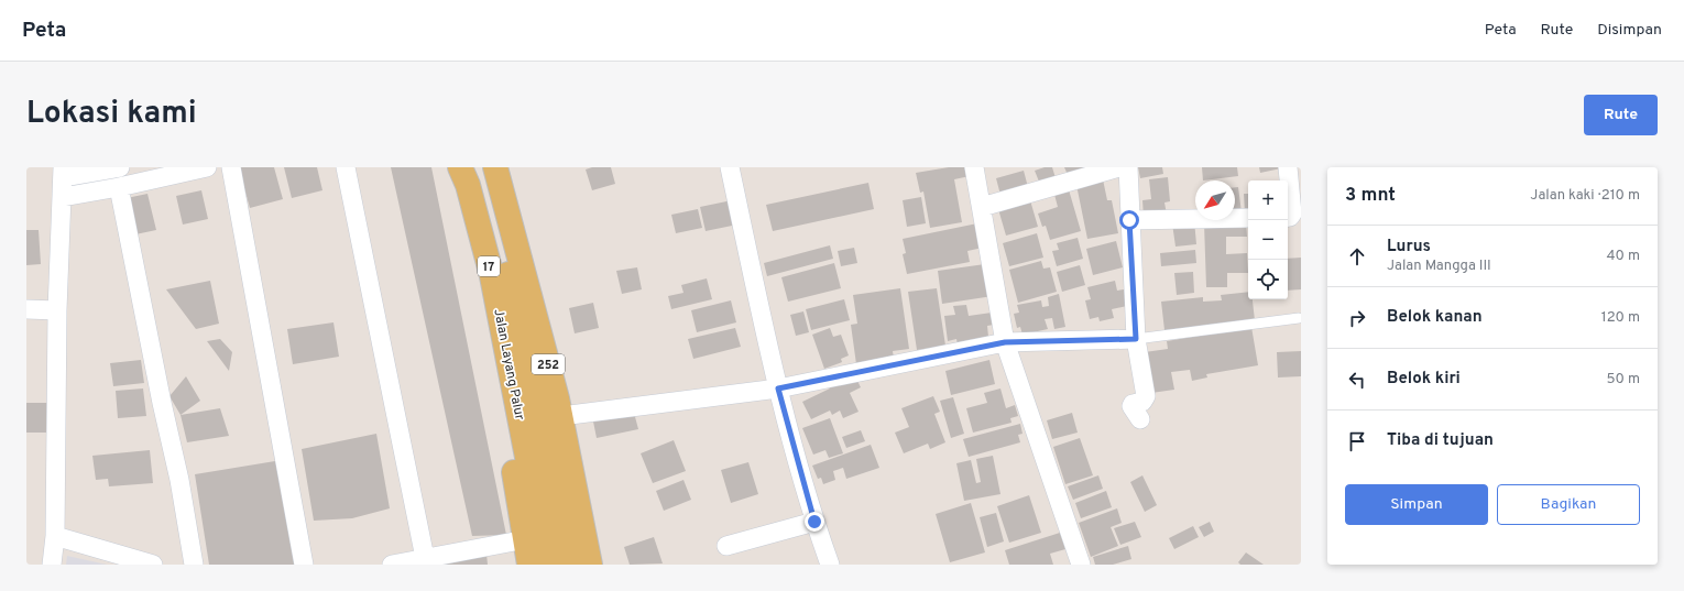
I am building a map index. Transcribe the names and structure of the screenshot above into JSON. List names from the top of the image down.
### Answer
{
  "streets": {
    "main road": ["17", "Jalan Layang Palur", "252"]
  },
  "north": "bottom left",
  "page": {
    "header": "Peta",
    "nav": ["Peta", "Rute", "Disimpan"],
    "title": "Lokasi kami",
    "buttons": [
      "Rute",
      ["Simpan", "Bagikan"]
    ],
    "heading": ["3 mnt", "Jalan kaki · 210 m"],
    "map_buttons": ["+", "−"],
    "list": [
      ["Lurus", "Jalan Mangga III", "40 m"],
      ["Belok kanan", "120 m"],
      ["Belok kiri", "50 m"],
      "Tiba di tujuan"
    ]
  }
}
